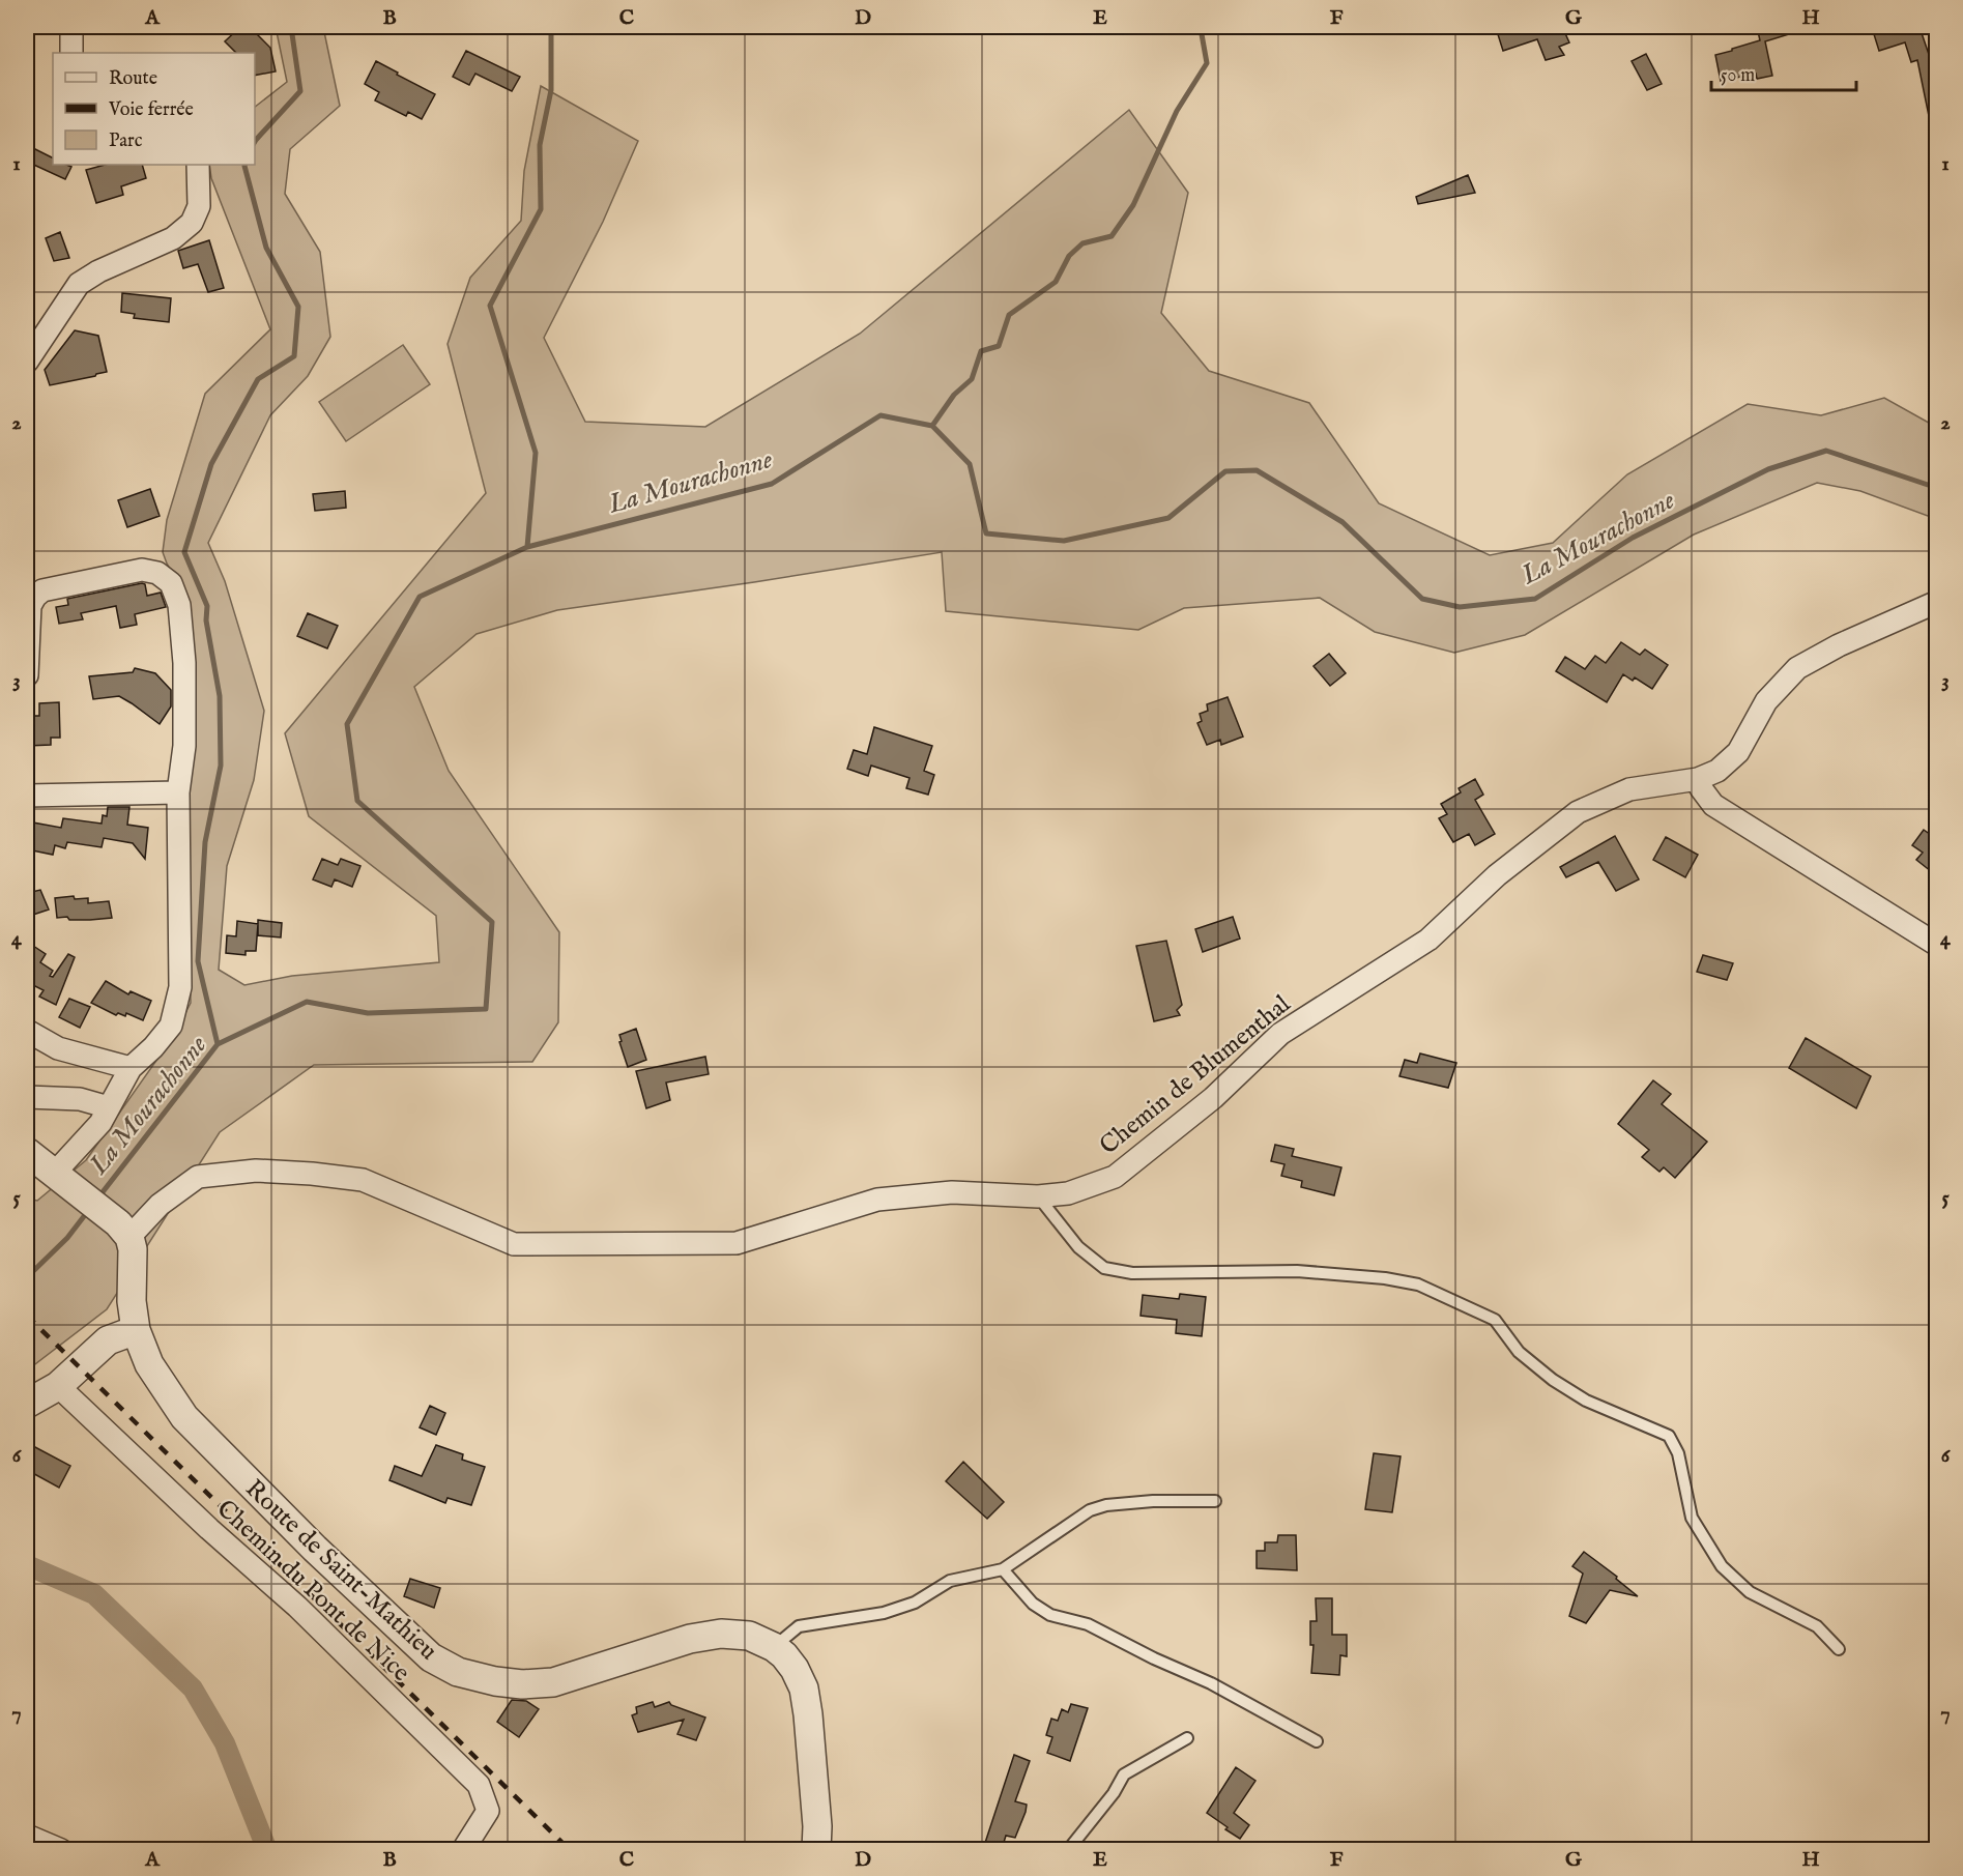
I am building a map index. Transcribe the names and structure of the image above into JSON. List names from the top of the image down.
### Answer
{
  "streets": {
    "street": ["Chemin de Blumenthal", "Route de Saint-Mathieu", "Chemin du Pont de Nice"]
  },
  "crossings": [
    ["Chemin de Blumenthal", "Route de Saint-Mathieu"]
  ],
  "water": ["La Mourachonne"],
  "legend": ["Route", "Voie ferrée", "Parc"],
  "scale_bar": "50 m",
  "grid": {
    "columns": [
      "A",
      "B",
      "C",
      "D",
      "E",
      "F",
      "G",
      "H"
    ],
    "rows": [
      "1",
      "2",
      "3",
      "4",
      "5",
      "6",
      "7"
    ]
  }
}
